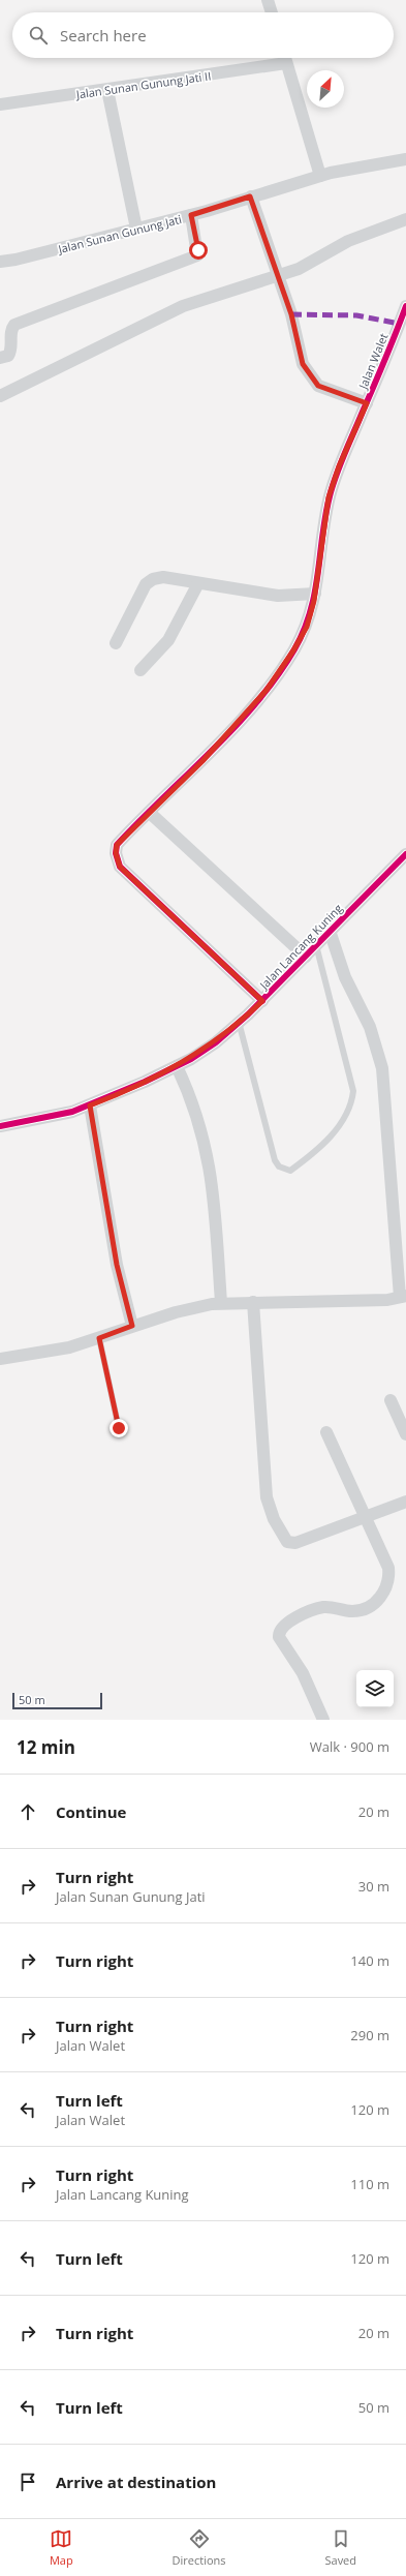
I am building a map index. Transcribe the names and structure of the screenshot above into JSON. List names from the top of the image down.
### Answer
{
  "streets": {
    "street": [
      "Jalan Sunan Gunung Jati II",
      "Jalan Sunan Gunung Jati",
      "Jalan Walet",
      "Jalan Lancang Kuning"
    ]
  },
  "crossings": [
    ["Jalan Walet", "Jalan Lancang Kuning"]
  ],
  "scale_bar": "50 m",
  "north": "top right",
  "page": {
    "search": "Search here",
    "scale": "50 m",
    "heading": ["12 min", "Walk · 900 m"],
    "list": [
      ["Continue", "20 m"],
      ["Turn right", "Jalan Sunan Gunung Jati", "30 m"],
      ["Turn right", "140 m"],
      ["Turn right", "Jalan Walet", "290 m"],
      ["Turn left", "Jalan Walet", "120 m"],
      ["Turn right", "Jalan Lancang Kuning", "110 m"],
      ["Turn left", "120 m"],
      ["Turn right", "20 m"],
      ["Turn left", "50 m"],
      "Arrive at destination"
    ],
    "nav": ["Map", "Directions", "Saved"]
  }
}
